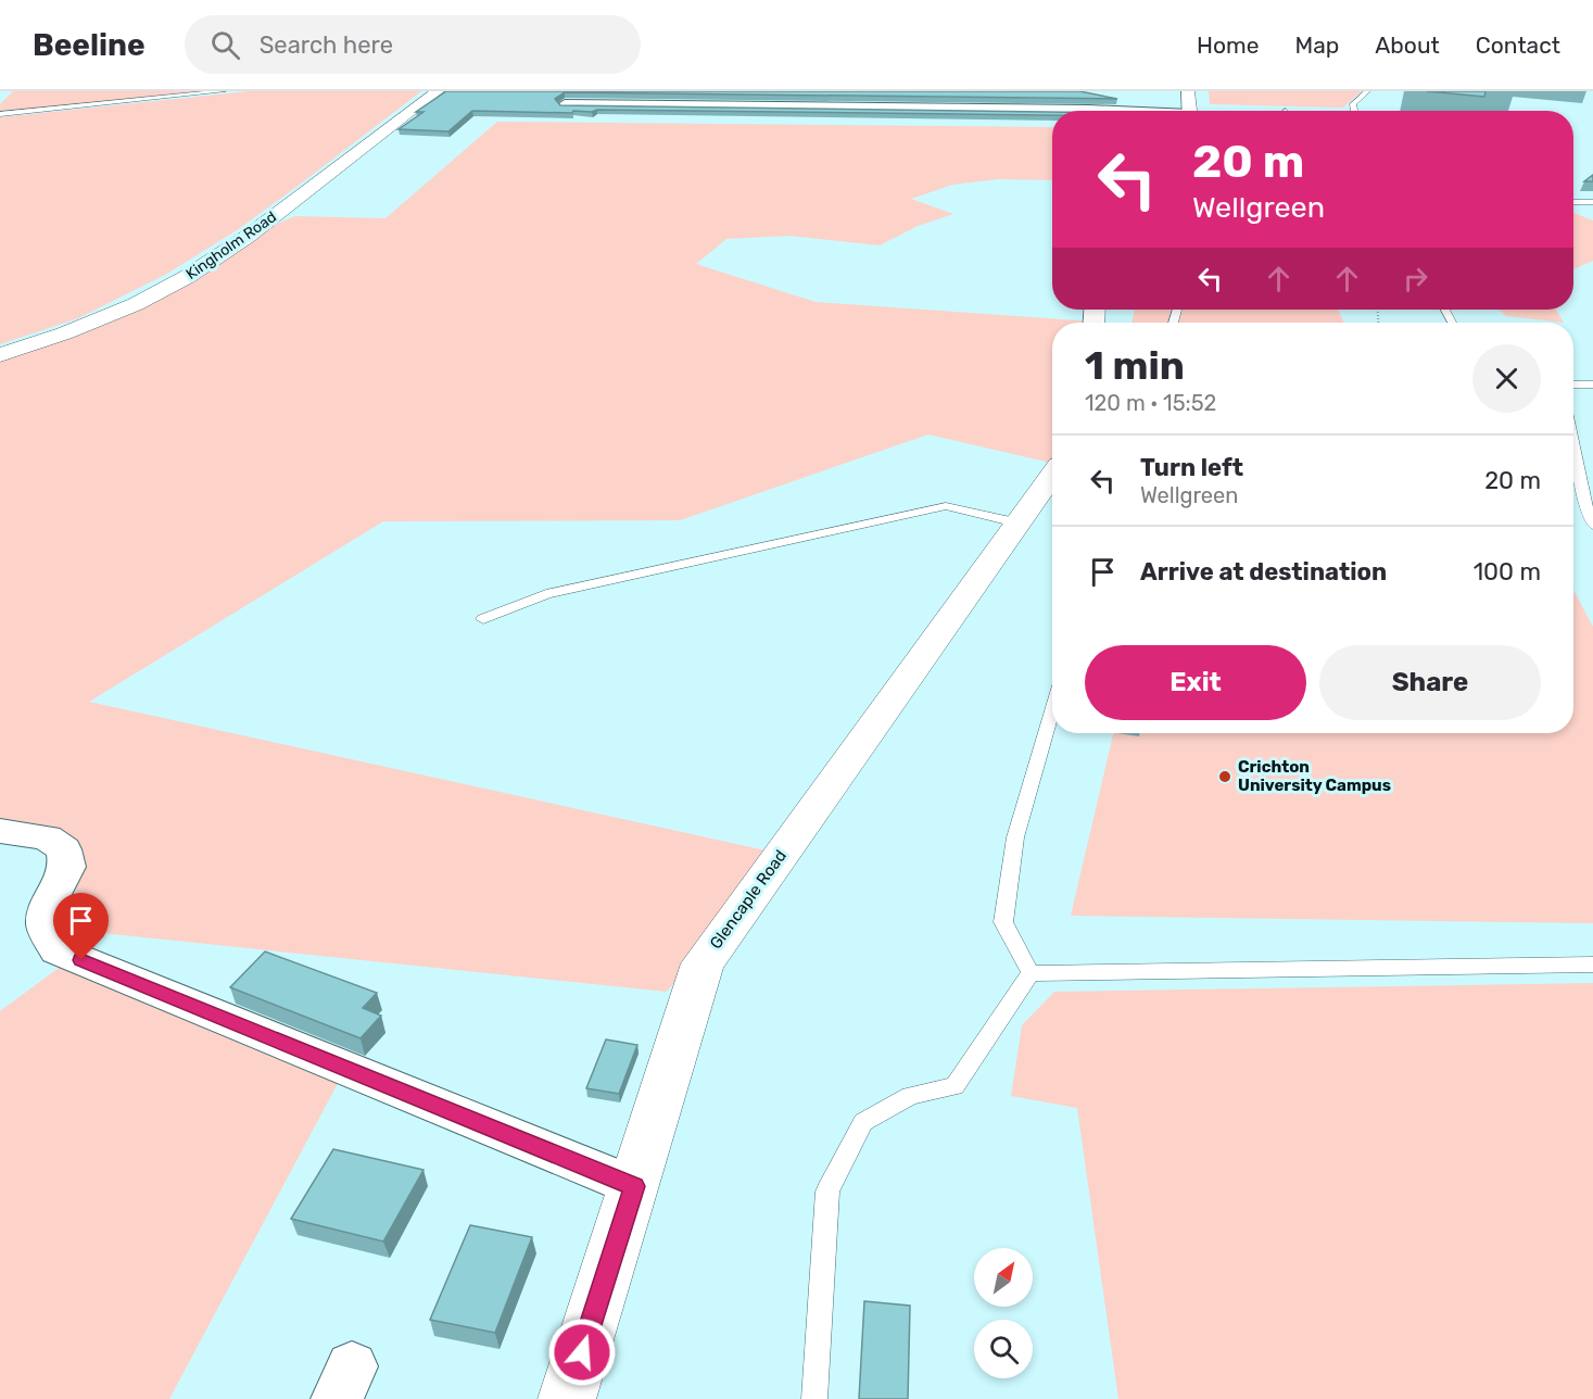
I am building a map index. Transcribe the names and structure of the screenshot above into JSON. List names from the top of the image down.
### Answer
{
  "streets": {
    "main road": ["Kingholm Road", "Glencaple Road"]
  },
  "places": ["Crichton University Campus"],
  "north": "top right",
  "page": {
    "header": "Beeline",
    "search": "Search here",
    "nav": [
      "Home",
      "Map",
      "About",
      "Contact"
    ],
    "turn": ["20 m", "Wellgreen"],
    "heading": ["1 min", "120 m · 15:52"],
    "list": [
      {
        "name": "Turn left",
        "note": "Wellgreen",
        "value": "20 m"
      },
      {
        "name": "Arrive at destination",
        "value": "100 m"
      }
    ],
    "buttons": ["Exit", "Share"]
  }
}
